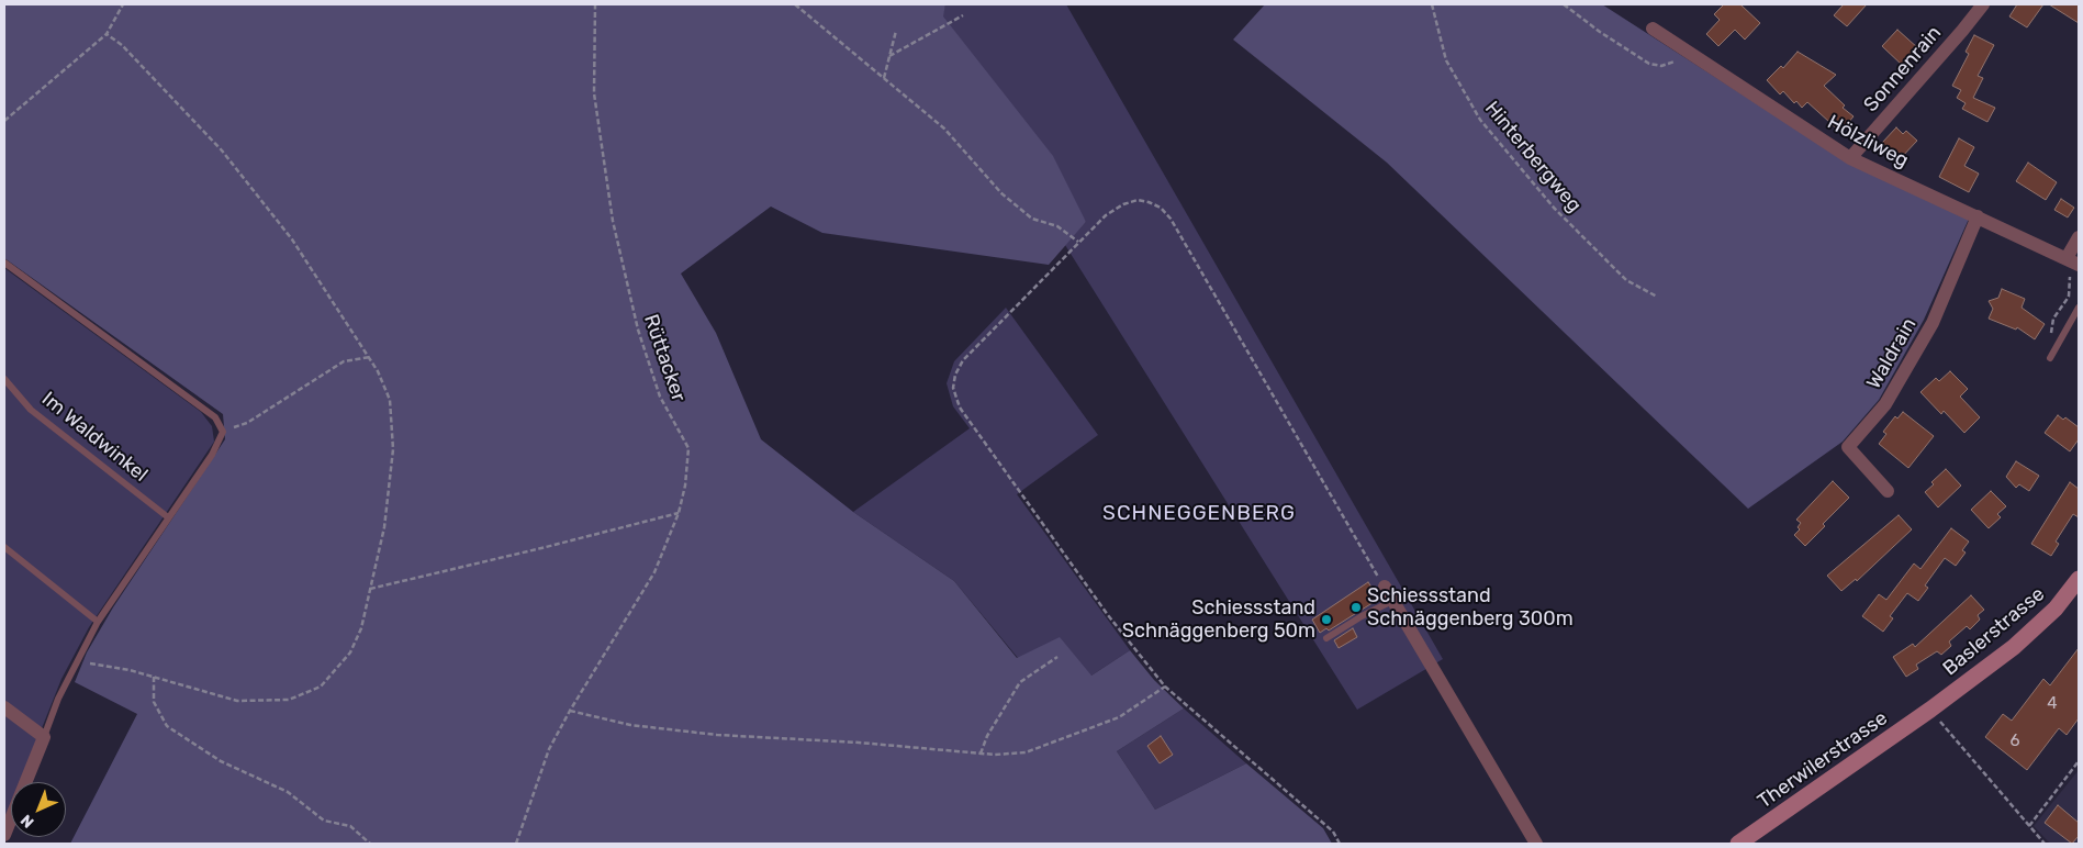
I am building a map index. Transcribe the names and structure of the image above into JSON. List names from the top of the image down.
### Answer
{
  "streets": {
    "main road": ["Baslerstrasse", "Therwilerstrasse"],
    "street": ["Sonnenrain", "Hölzliweg", "Waldrain"],
    "lane": ["Im Waldwinkel"],
    "path": ["Hinterbergweg", "Rüttacker"]
  },
  "crossings": [
    ["Sonnenrain", "Hölzliweg"],
    ["Hölzliweg", "Waldrain"],
    ["Baslerstrasse", "Therwilerstrasse"]
  ],
  "districts": ["SCHNEGGENBERG"],
  "places": ["Schiessstand Schnäggenberg 300m", "Schiessstand Schnäggenberg 50m"],
  "house_numbers": ["4", "6"],
  "north": "bottom left"
}
